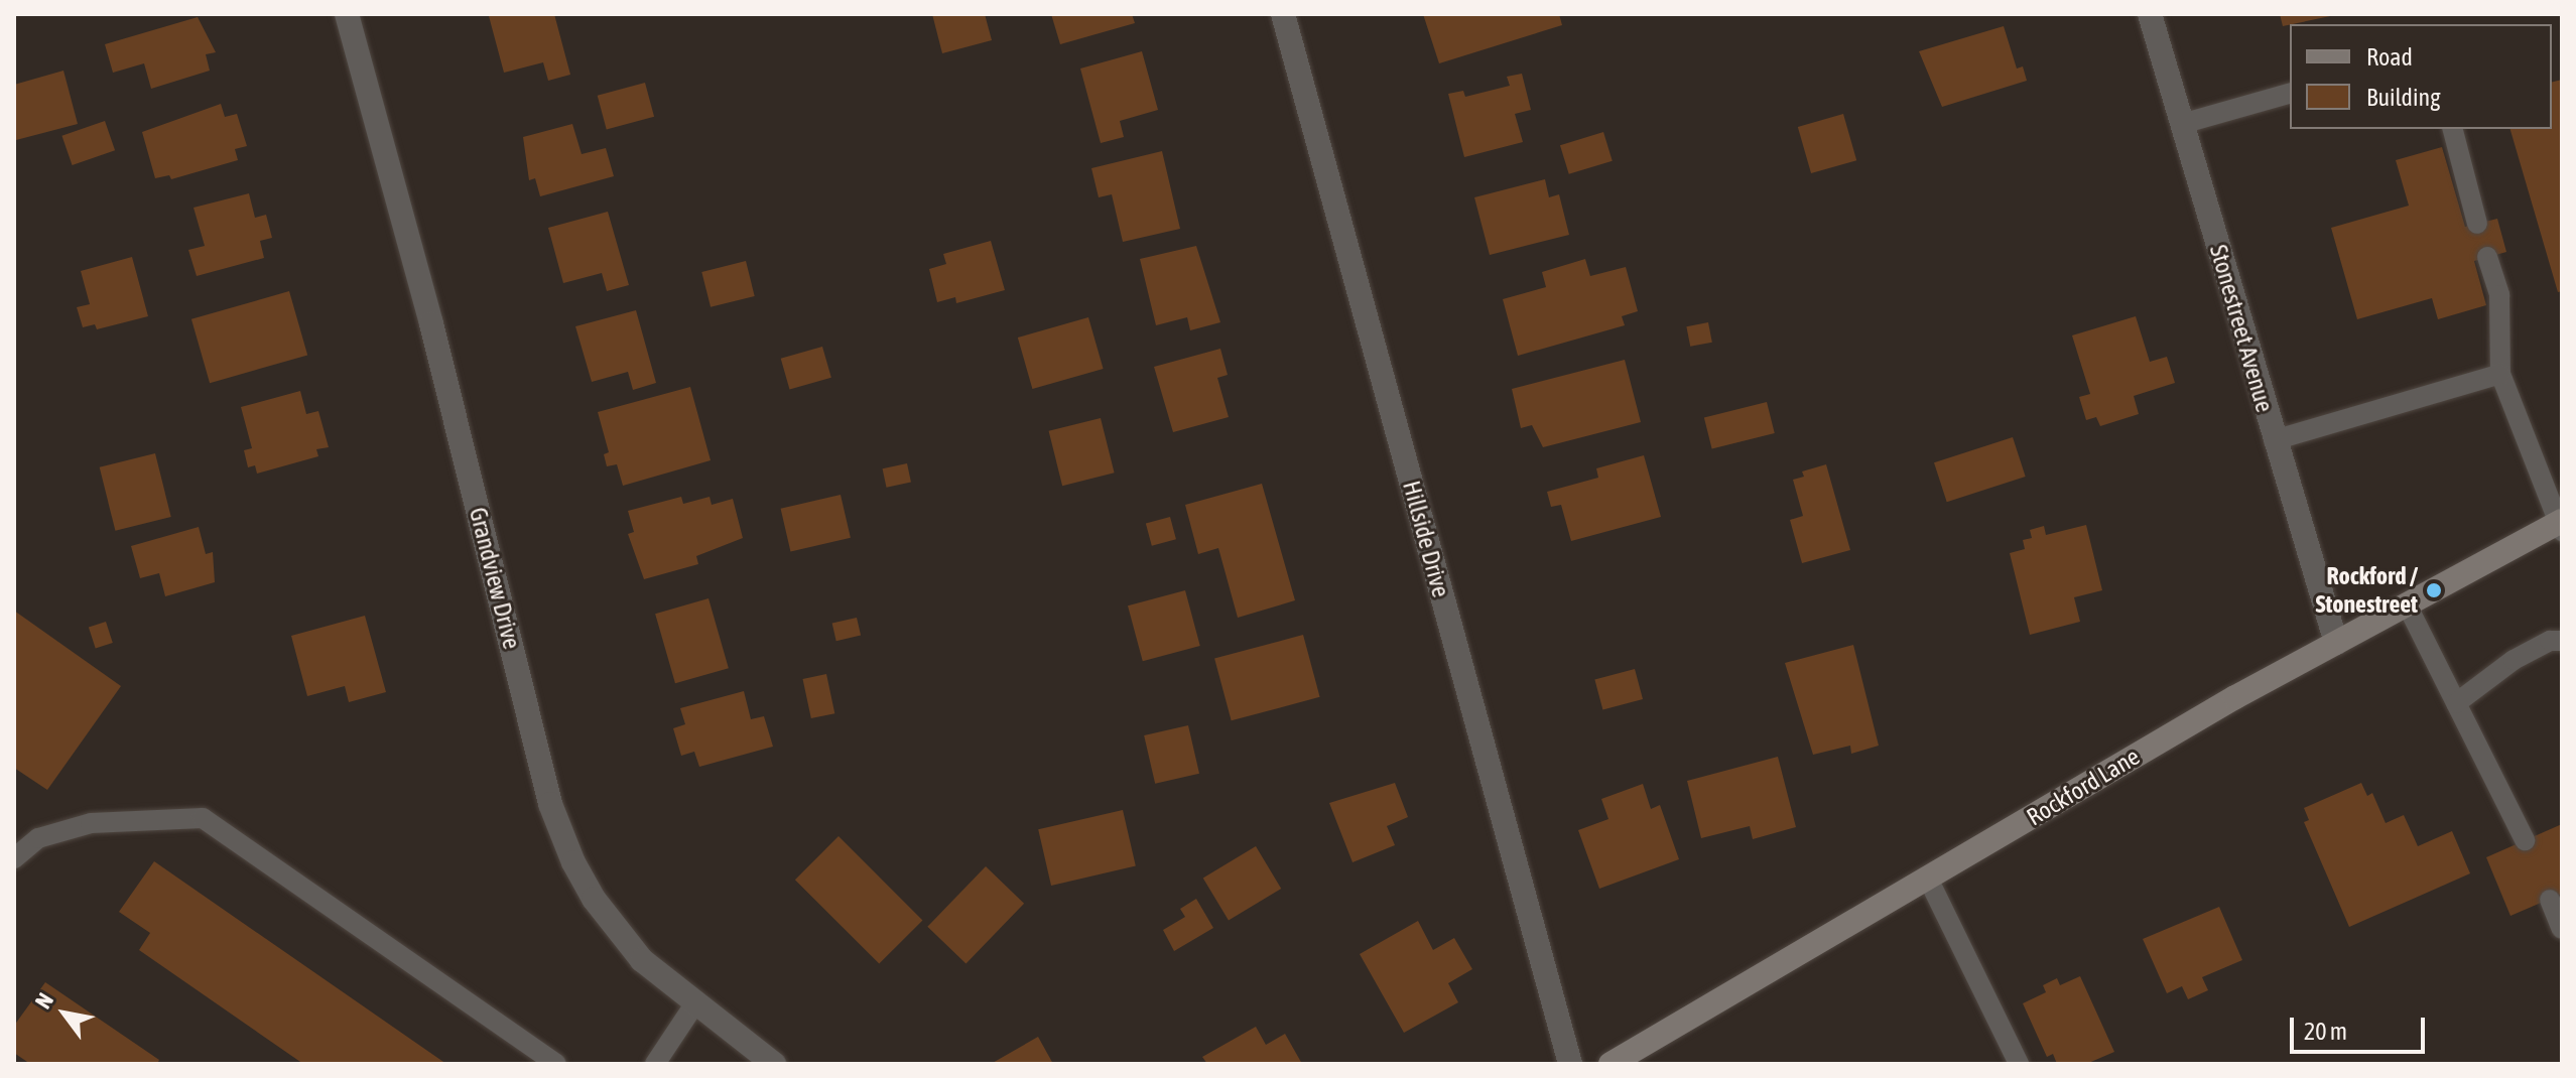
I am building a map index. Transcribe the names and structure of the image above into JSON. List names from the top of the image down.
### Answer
{
  "streets": {
    "main road": ["Rockford Lane"],
    "street": ["Stonestreet Avenue", "Hillside Drive", "Grandview Drive"]
  },
  "crossings": [
    ["Stonestreet Avenue", "Rockford Lane"]
  ],
  "places": ["Rockford / Stonestreet"],
  "legend": ["Road", "Building"],
  "scale_bar": "20 m",
  "north": "top left"
}
